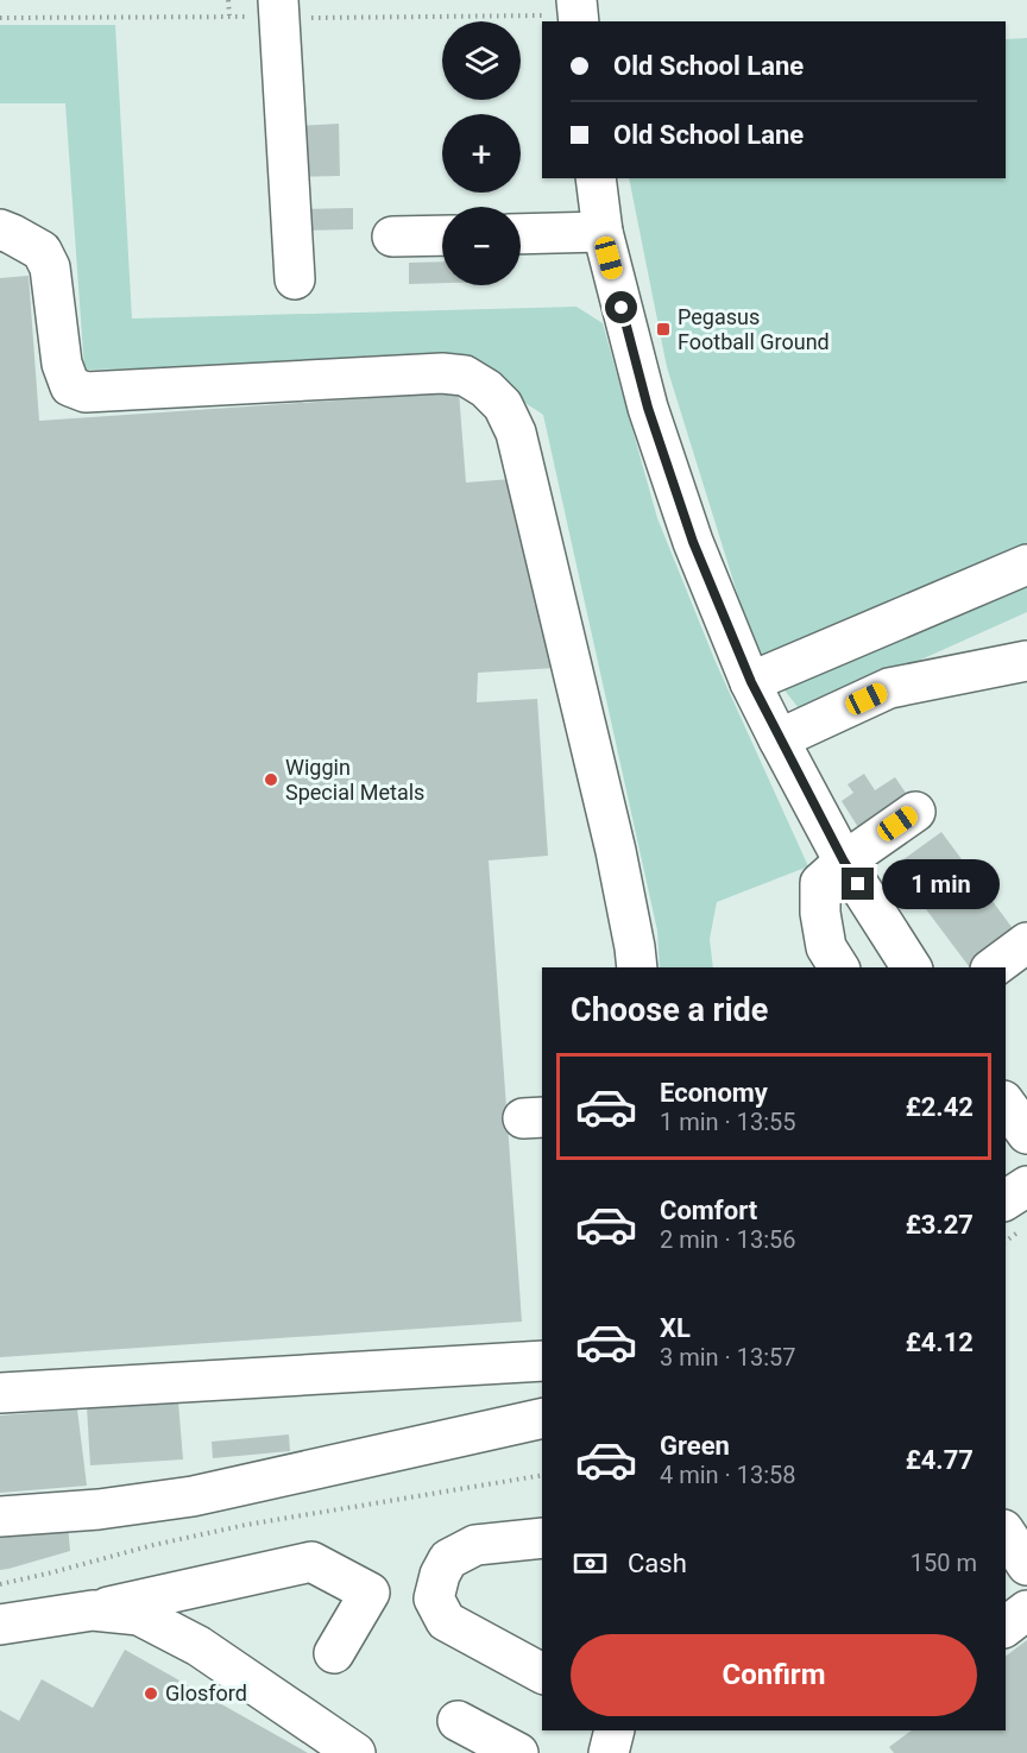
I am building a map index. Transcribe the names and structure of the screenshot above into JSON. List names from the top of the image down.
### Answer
{
  "places": {
    "transit": ["Pegasus Football Ground"],
    "other": ["Wiggin Special Metals", "Glosford"]
  },
  "page": {
    "map_buttons": ["+", "−"],
    "banner": ["Old School Lane", "Old School Lane"],
    "bubble": "1 min",
    "heading": "Choose a ride",
    "list": [
      {
        "name": "Economy",
        "note": "1 min · 13:55",
        "value": "£2.42"
      },
      {
        "name": "Comfort",
        "note": "2 min · 13:56",
        "value": "£3.27"
      },
      {
        "name": "XL",
        "note": "3 min · 13:57",
        "value": "£4.12"
      },
      {
        "name": "Green",
        "note": "4 min · 13:58",
        "value": "£4.77"
      }
    ],
    "pay": ["Cash", "150 m"],
    "buttons": "Confirm"
  }
}
